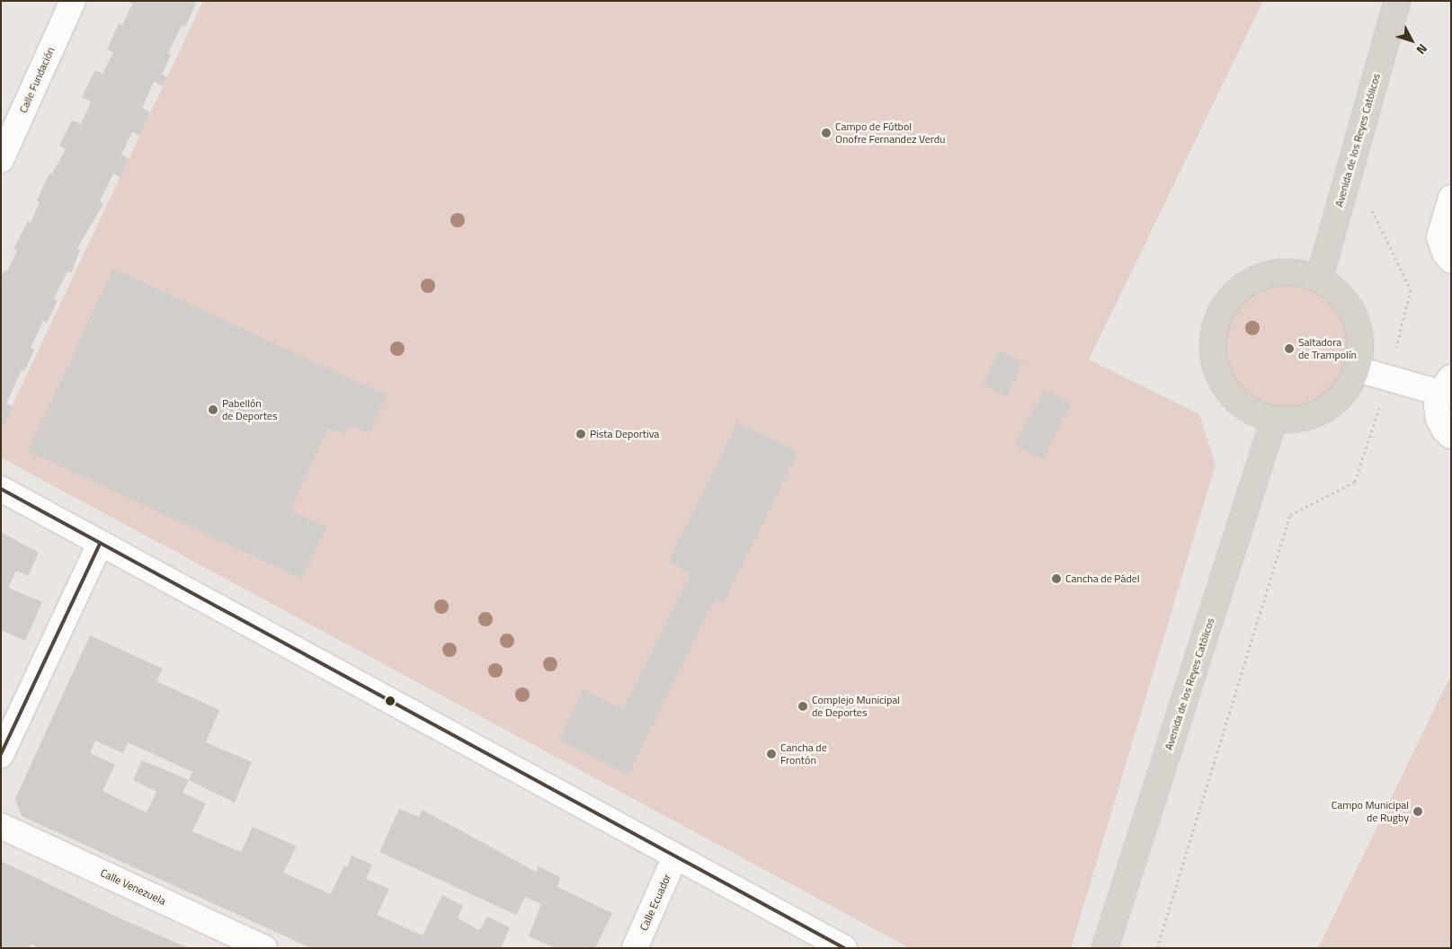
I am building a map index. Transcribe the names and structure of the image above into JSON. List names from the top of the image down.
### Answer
{
  "streets": {
    "main road": ["Avenida de los Reyes Católicos"],
    "street": ["Calle Fundación", "Calle Venezuela", "Calle Ecuador"]
  },
  "places": [
    "Campo de Fútbol Onofre Fernandez Verdu",
    "Saltadora de Trampolín",
    "Pabellón de Deportes",
    "Pista Deportiva",
    "Cancha de Pádel",
    "Complejo Municipal de Deportes",
    "Cancha de Frontón",
    "Campo Municipal de Rugby"
  ],
  "north": "bottom right"
}
